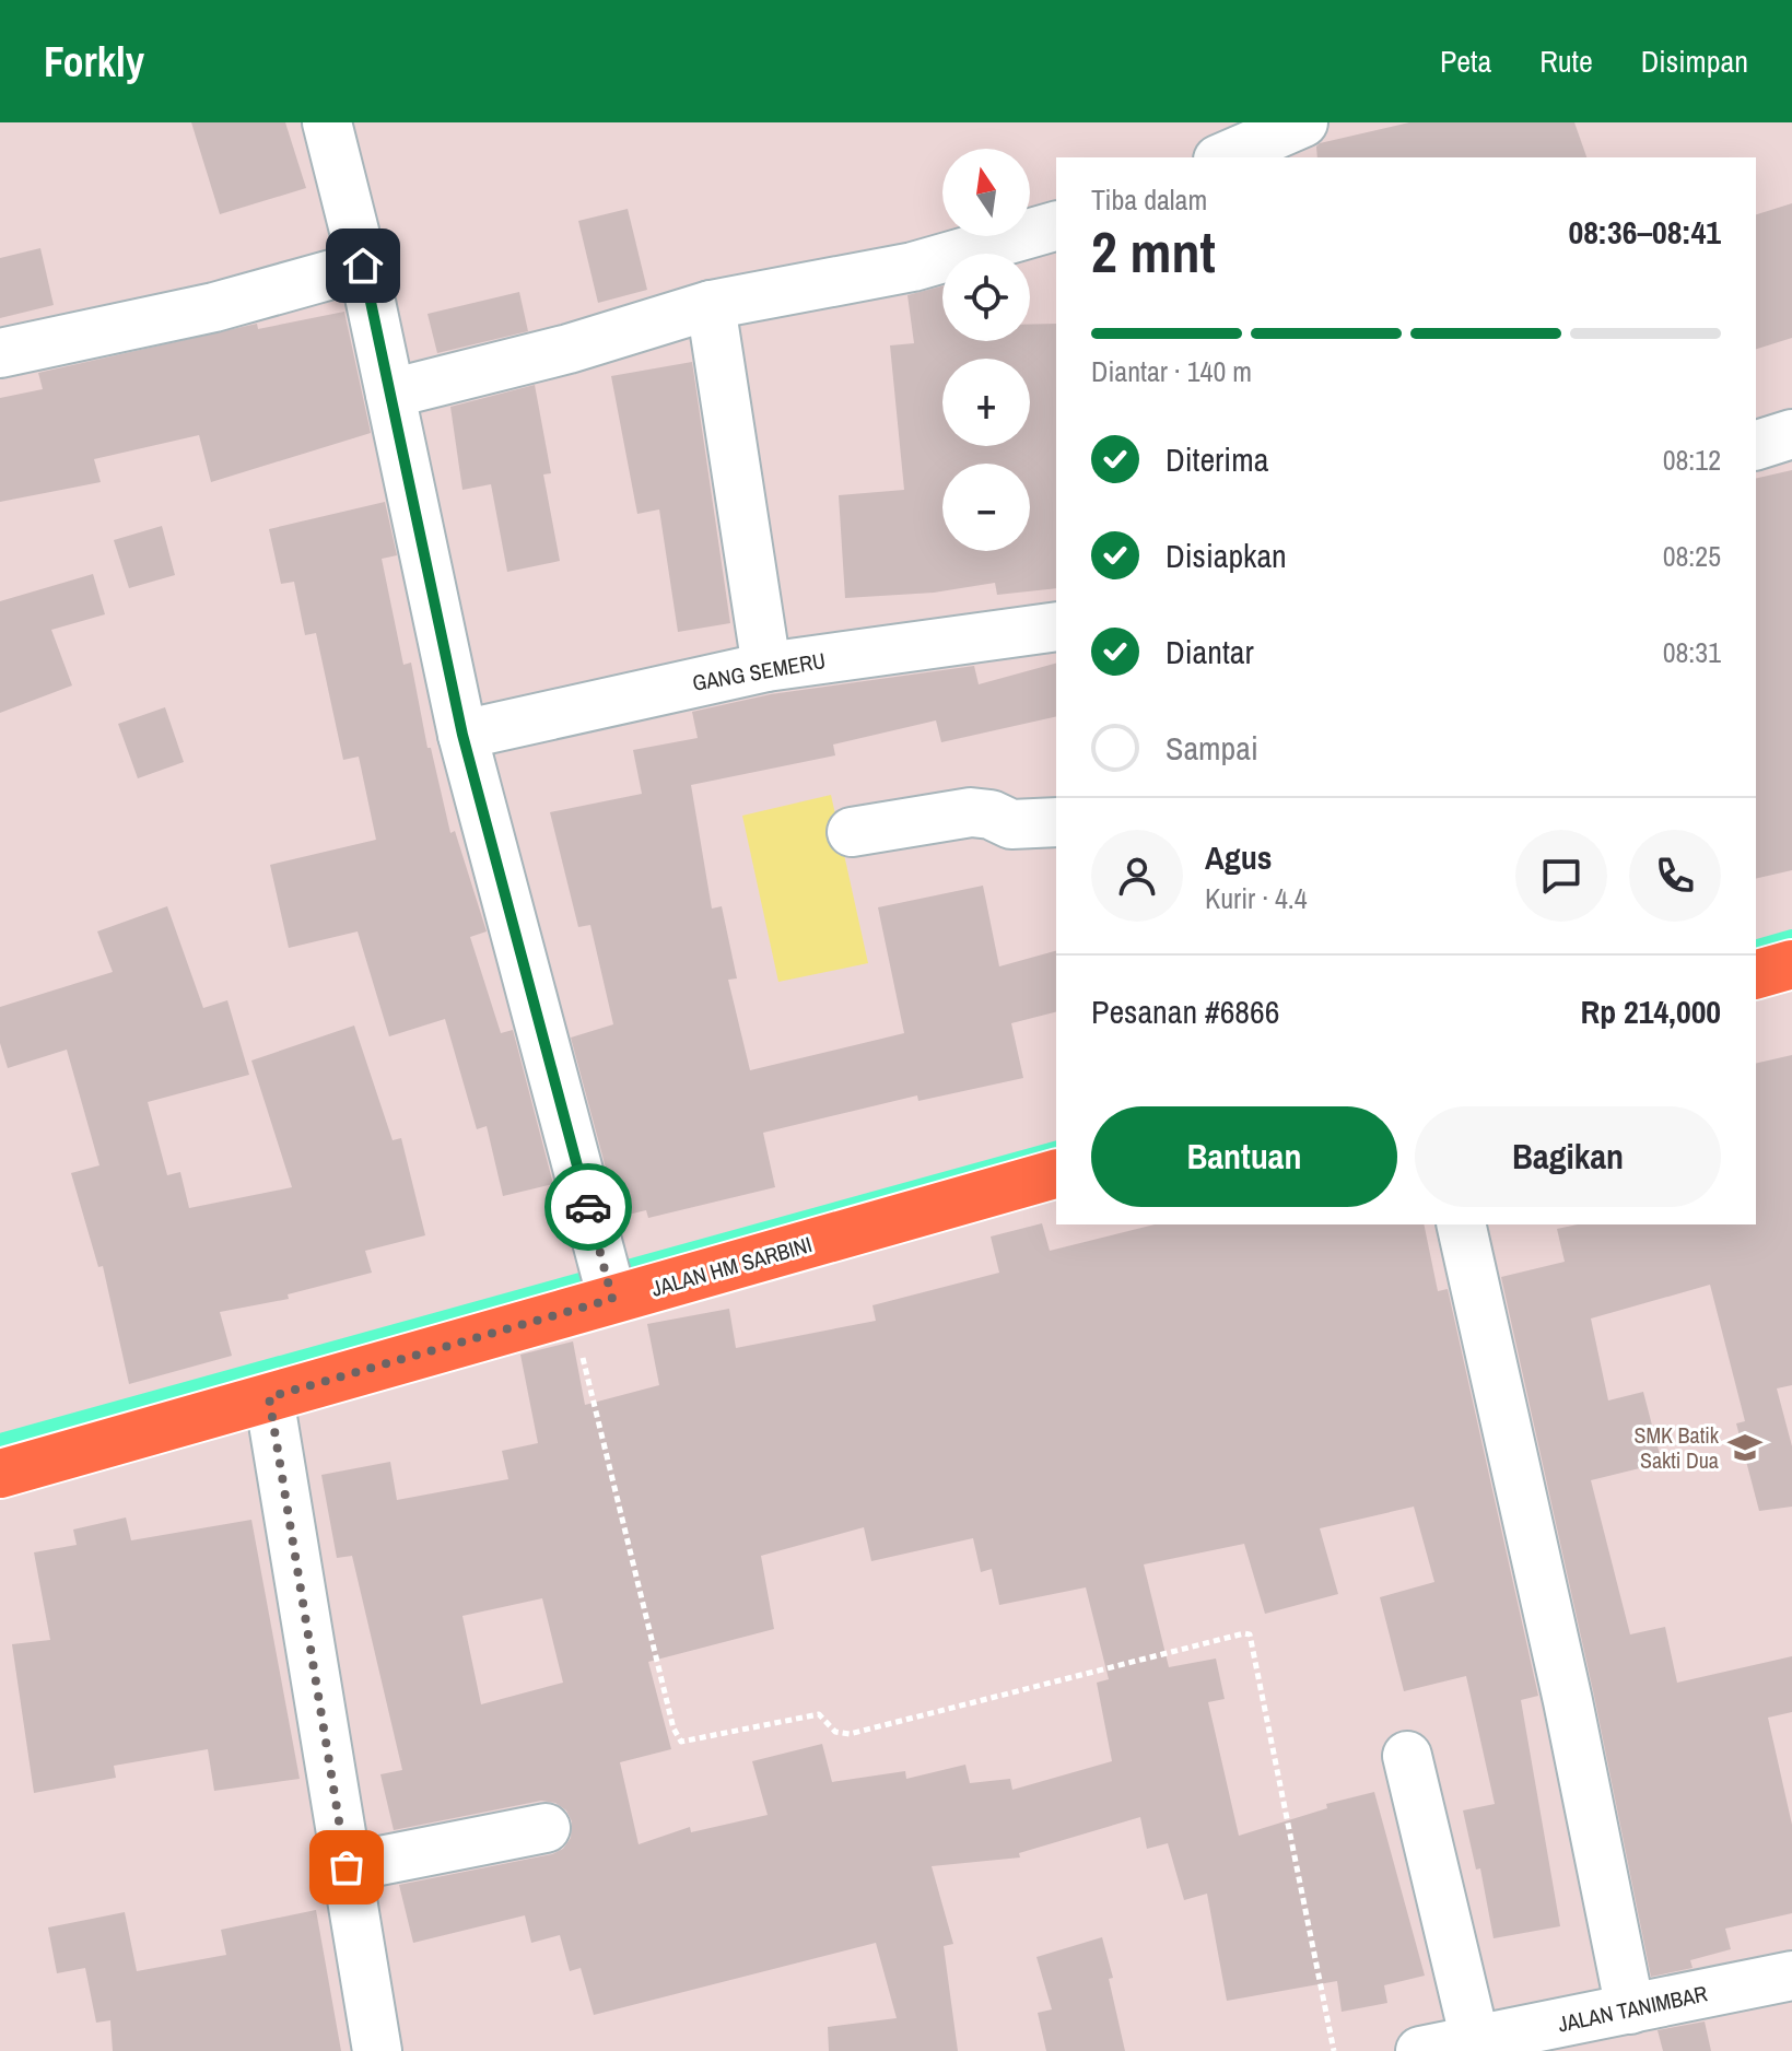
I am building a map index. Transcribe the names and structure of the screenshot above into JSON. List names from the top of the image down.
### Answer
{
  "streets": {
    "main road": ["JALAN HM SARBINI"],
    "street": ["GANG SEMERU", "JALAN TANIMBAR"]
  },
  "places": {
    "school or university": ["SMK Batik Sakti Dua"]
  },
  "north": "top",
  "page": {
    "header": "Forkly",
    "nav": ["Peta", "Rute", "Disimpan"],
    "map_buttons": ["+", "−"],
    "heading": ["2 mnt", "Tiba dalam", "08:36–08:41"],
    "panel": [
      "Agus",
      "Kurir · 4.4",
      "Pesanan #6866",
      "Rp 214,000"
    ],
    "bar": "Diantar · 140 m",
    "list": [
      ["Diterima", "08:12"],
      ["Disiapkan", "08:25"],
      ["Diantar", "08:31"],
      "Sampai"
    ],
    "buttons": ["Bantuan", "Bagikan"]
  }
}
